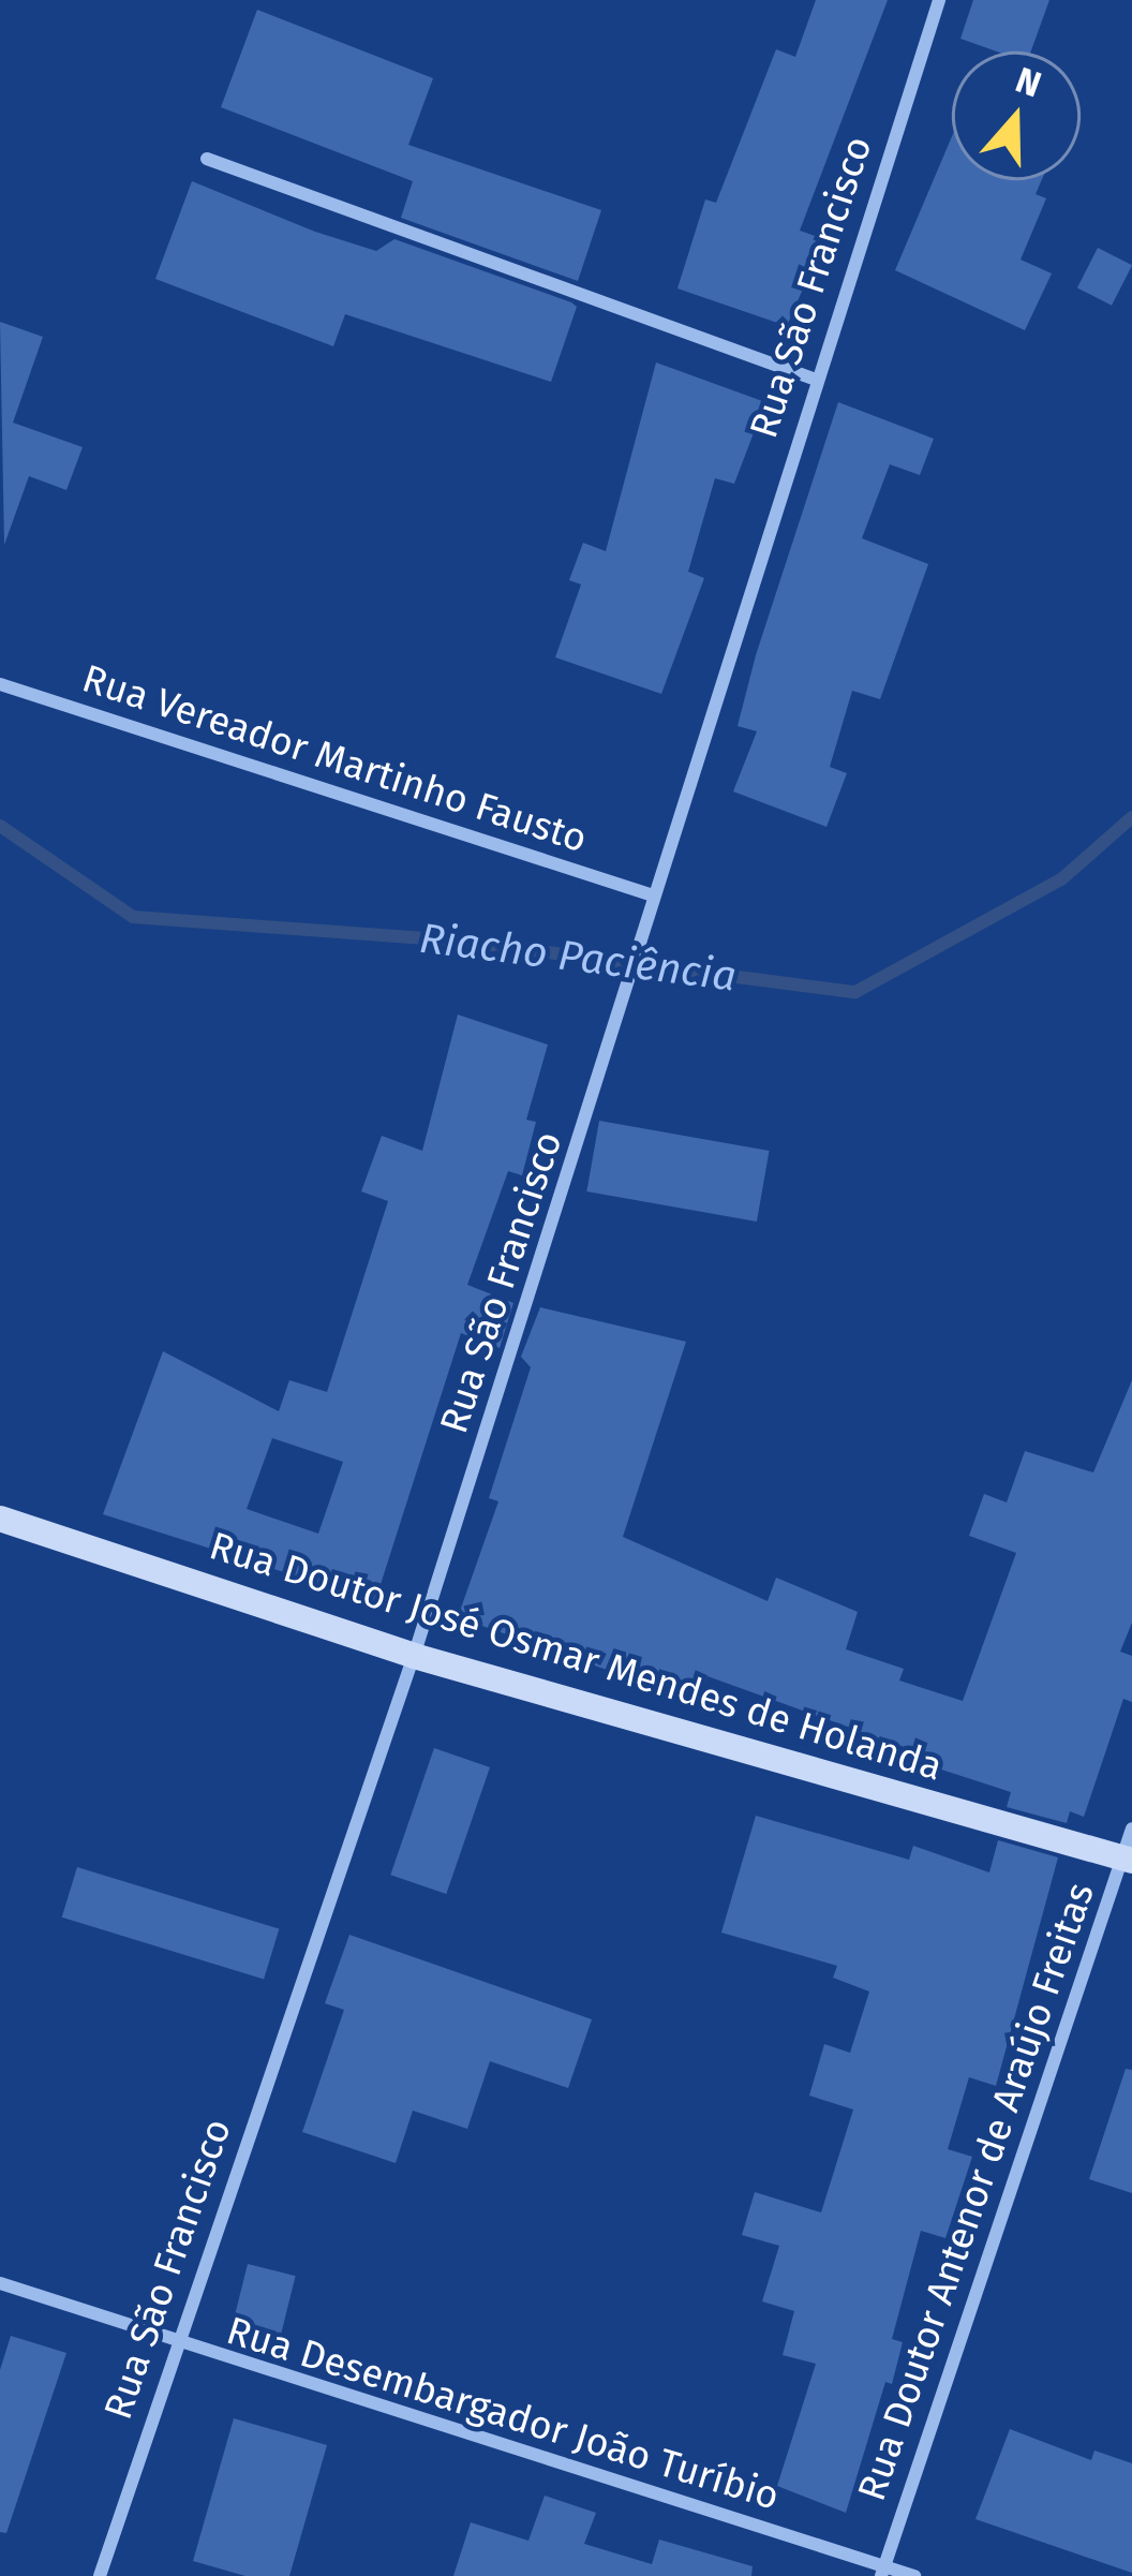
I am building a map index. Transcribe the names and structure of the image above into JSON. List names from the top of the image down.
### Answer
{
  "streets": {
    "street": [
      "Rua São Francisco",
      "Rua Vereador Martinho Fausto",
      "Rua Doutor José Osmar Mendes de Holanda",
      "Rua Doutor Antenor de Araújo Freitas",
      "Rua Desembargador João Turíbio"
    ]
  },
  "crossings": [
    ["Rua São Francisco", "Rua Vereador Martinho Fausto"],
    ["Rua São Francisco", "Rua Doutor José Osmar Mendes de Holanda"],
    ["Rua São Francisco", "Rua Desembargador João Turíbio"],
    ["Rua Doutor José Osmar Mendes de Holanda", "Rua Doutor Antenor de Araújo Freitas"],
    ["Rua Doutor Antenor de Araújo Freitas", "Rua Desembargador João Turíbio"]
  ],
  "water": ["Riacho Paciência"],
  "north": "top"
}
